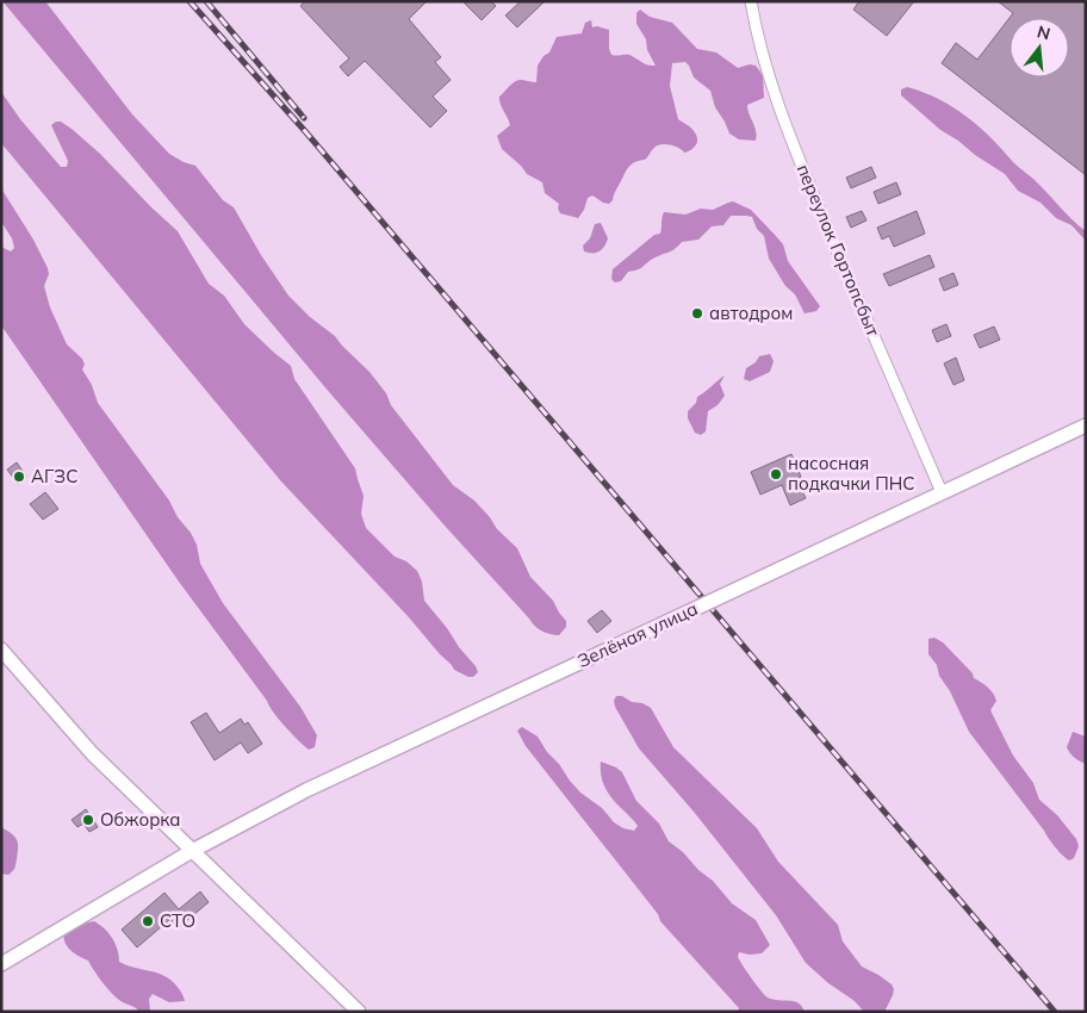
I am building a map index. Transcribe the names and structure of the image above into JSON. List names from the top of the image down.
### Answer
{
  "streets": {
    "street": ["переулок Гортопсбыт", "Зелёная улица"]
  },
  "crossings": [
    ["переулок Гортопсбыт", "Зелёная улица"]
  ],
  "places": [
    "автодром",
    "насосная подкачки ПНС",
    "АГЗС",
    "Обжорка",
    "СТО"
  ],
  "north": "top"
}
